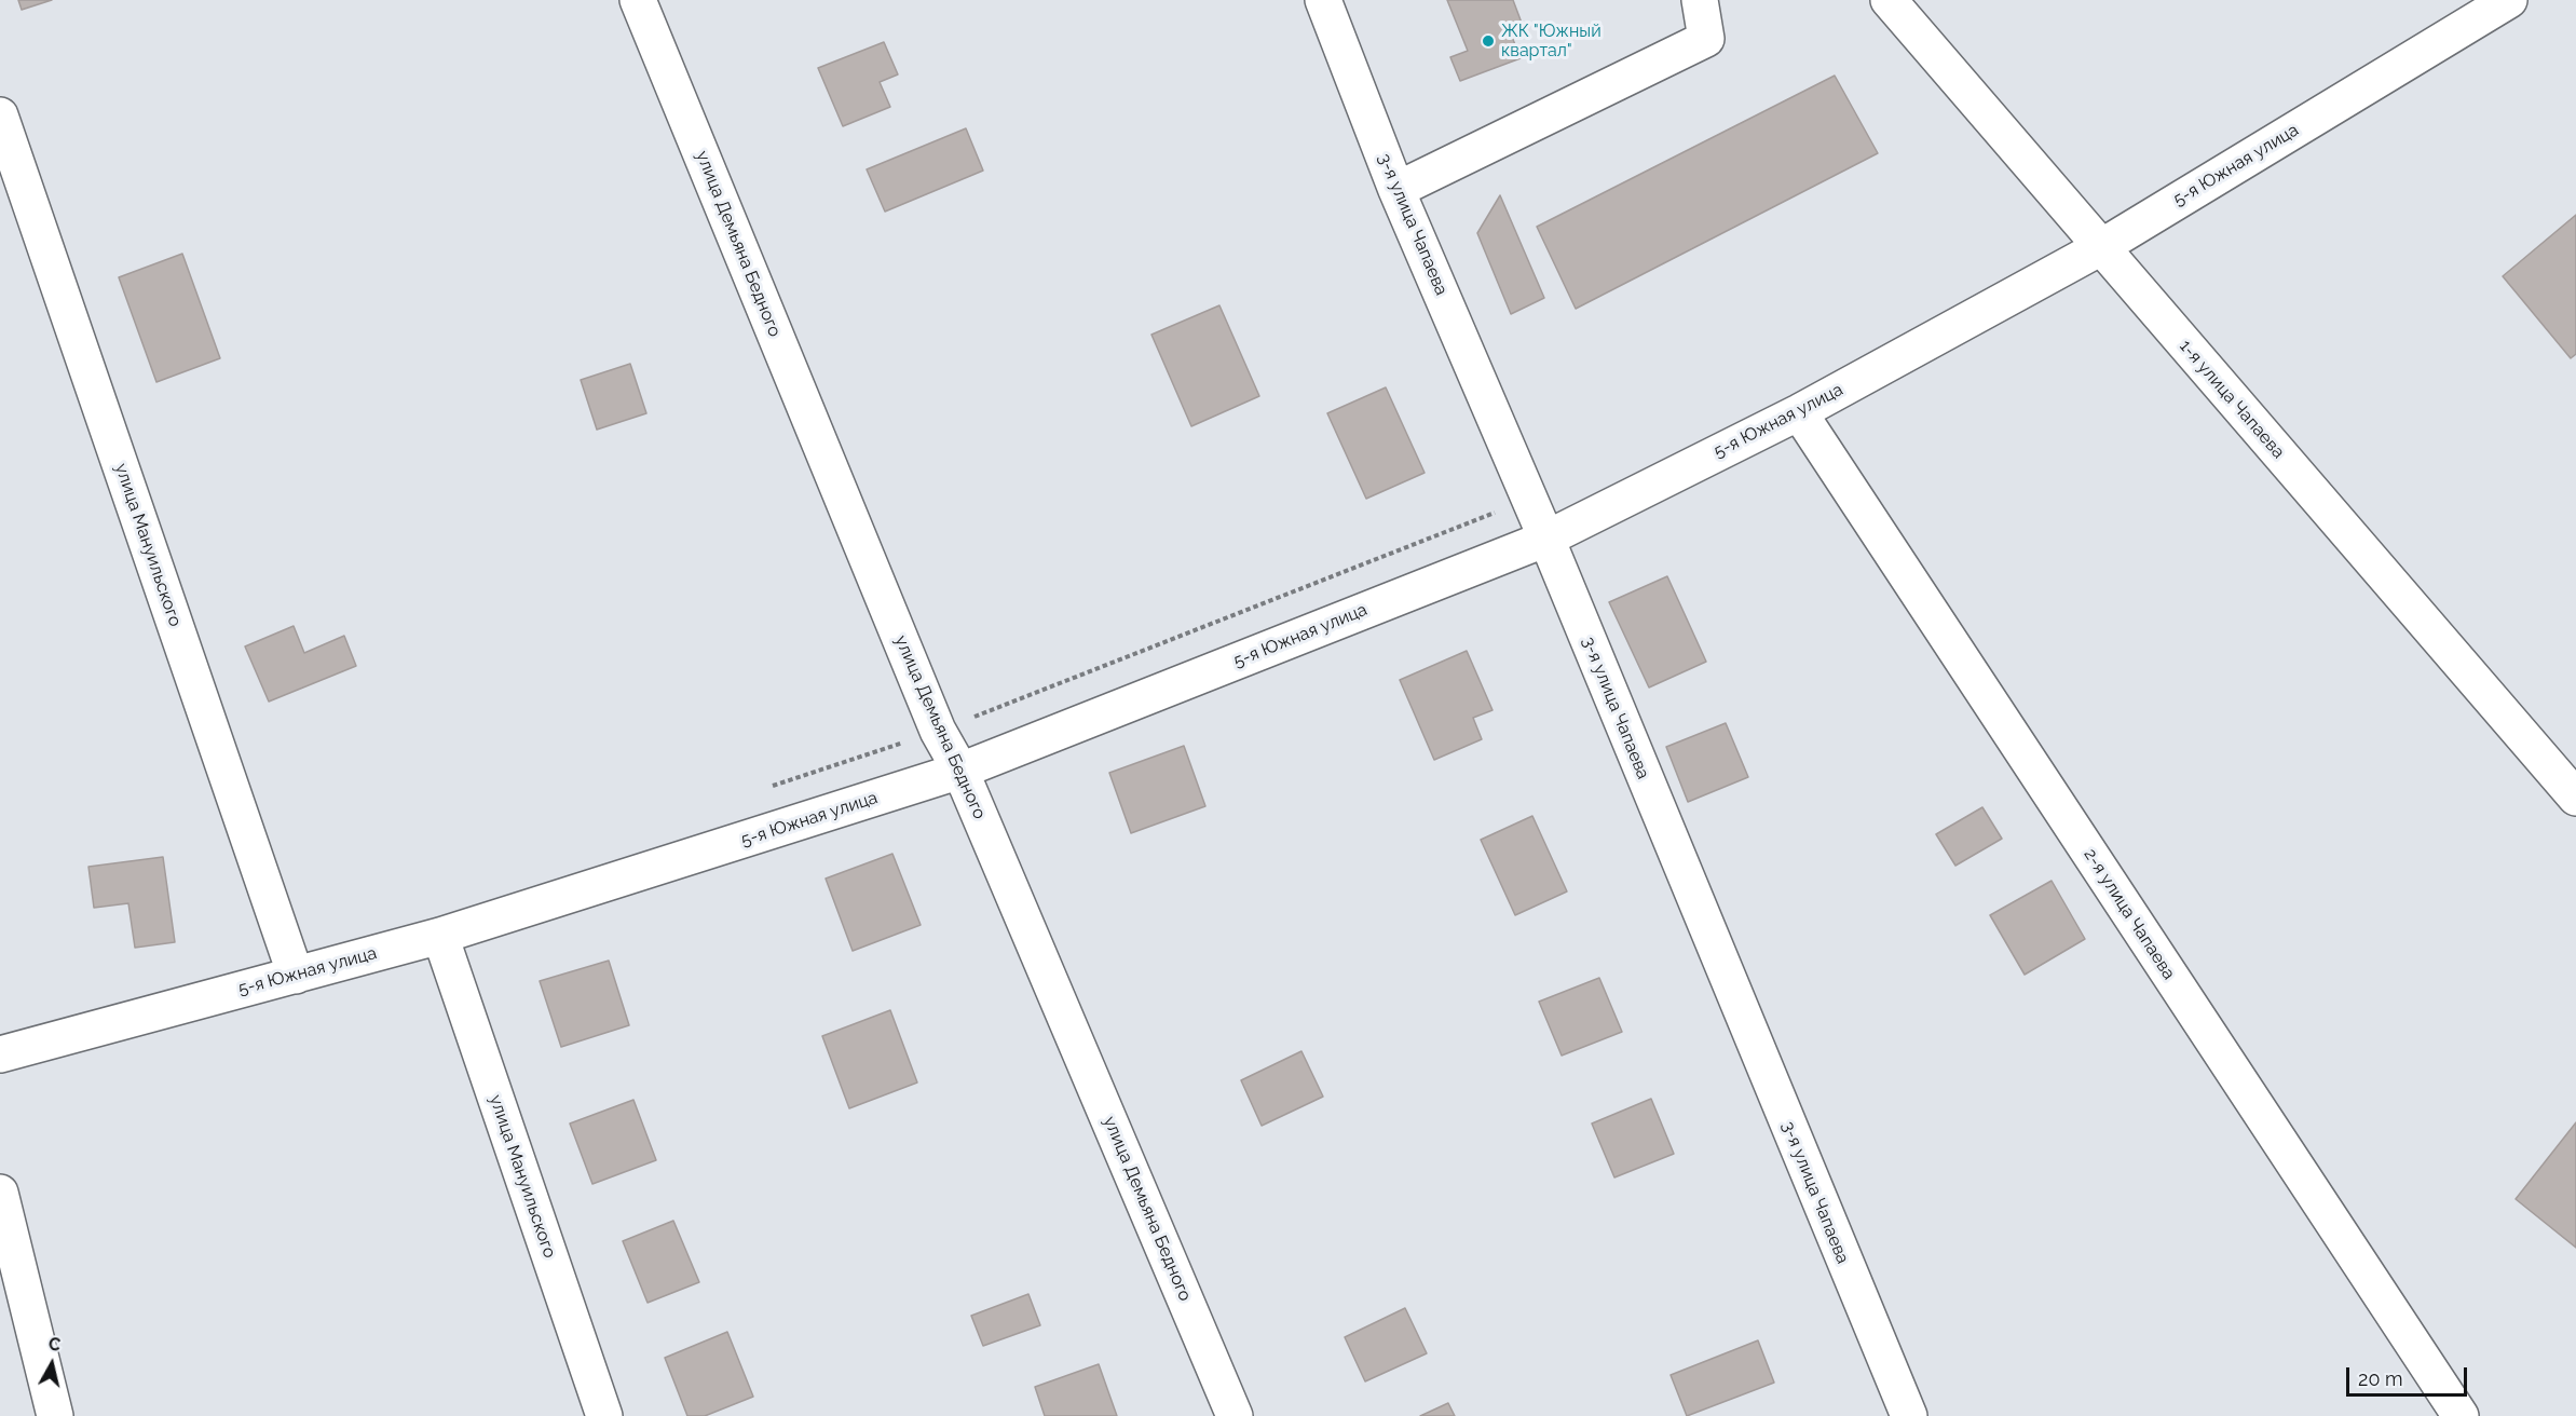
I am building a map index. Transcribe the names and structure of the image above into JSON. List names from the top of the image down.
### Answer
{
  "streets": {
    "street": [
      "5-я Южная улица",
      "3-я улица Чапаева",
      "улица Демьяна Бедного",
      "1-я улица Чапаева",
      "улица Мануильского",
      "2-я улица Чапаева"
    ]
  },
  "crossings": [
    ["5-я Южная улица", "3-я улица Чапаева"],
    ["5-я Южная улица", "улица Демьяна Бедного"],
    ["5-я Южная улица", "1-я улица Чапаева"],
    ["5-я Южная улица", "улица Мануильского"],
    ["5-я Южная улица", "2-я улица Чапаева"]
  ],
  "places": ["ЖК \"Южный квартал\""],
  "scale_bar": "20 m",
  "north": "top"
}
